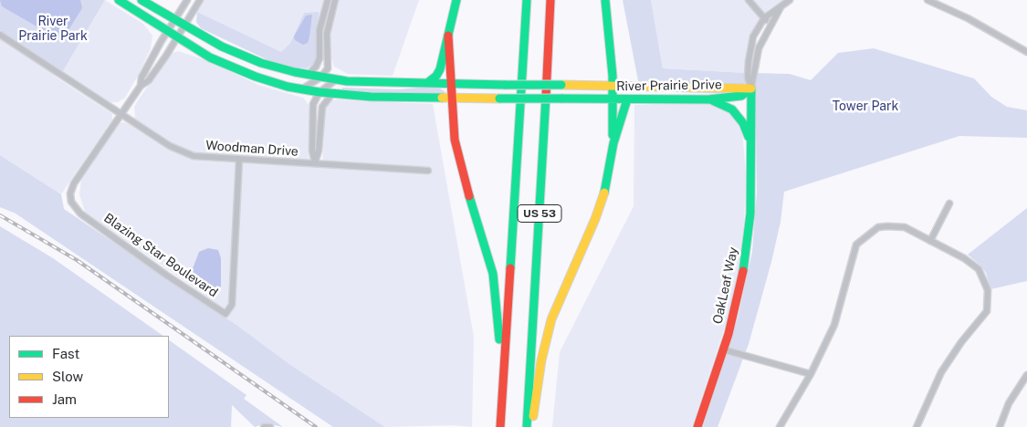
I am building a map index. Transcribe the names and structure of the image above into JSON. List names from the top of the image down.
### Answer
{
  "streets": {
    "main road": ["River Prairie Drive", "US 53", "OakLeaf Way"],
    "street": ["Woodman Drive", "Blazing Star Boulevard"]
  },
  "crossings": [
    ["River Prairie Drive", "Blazing Star Boulevard"],
    ["River Prairie Drive", "OakLeaf Way"],
    ["Woodman Drive", "Blazing Star Boulevard"]
  ],
  "parks": ["River Prairie Park", "Tower Park"],
  "legend": ["Fast", "Slow", "Jam"]
}
